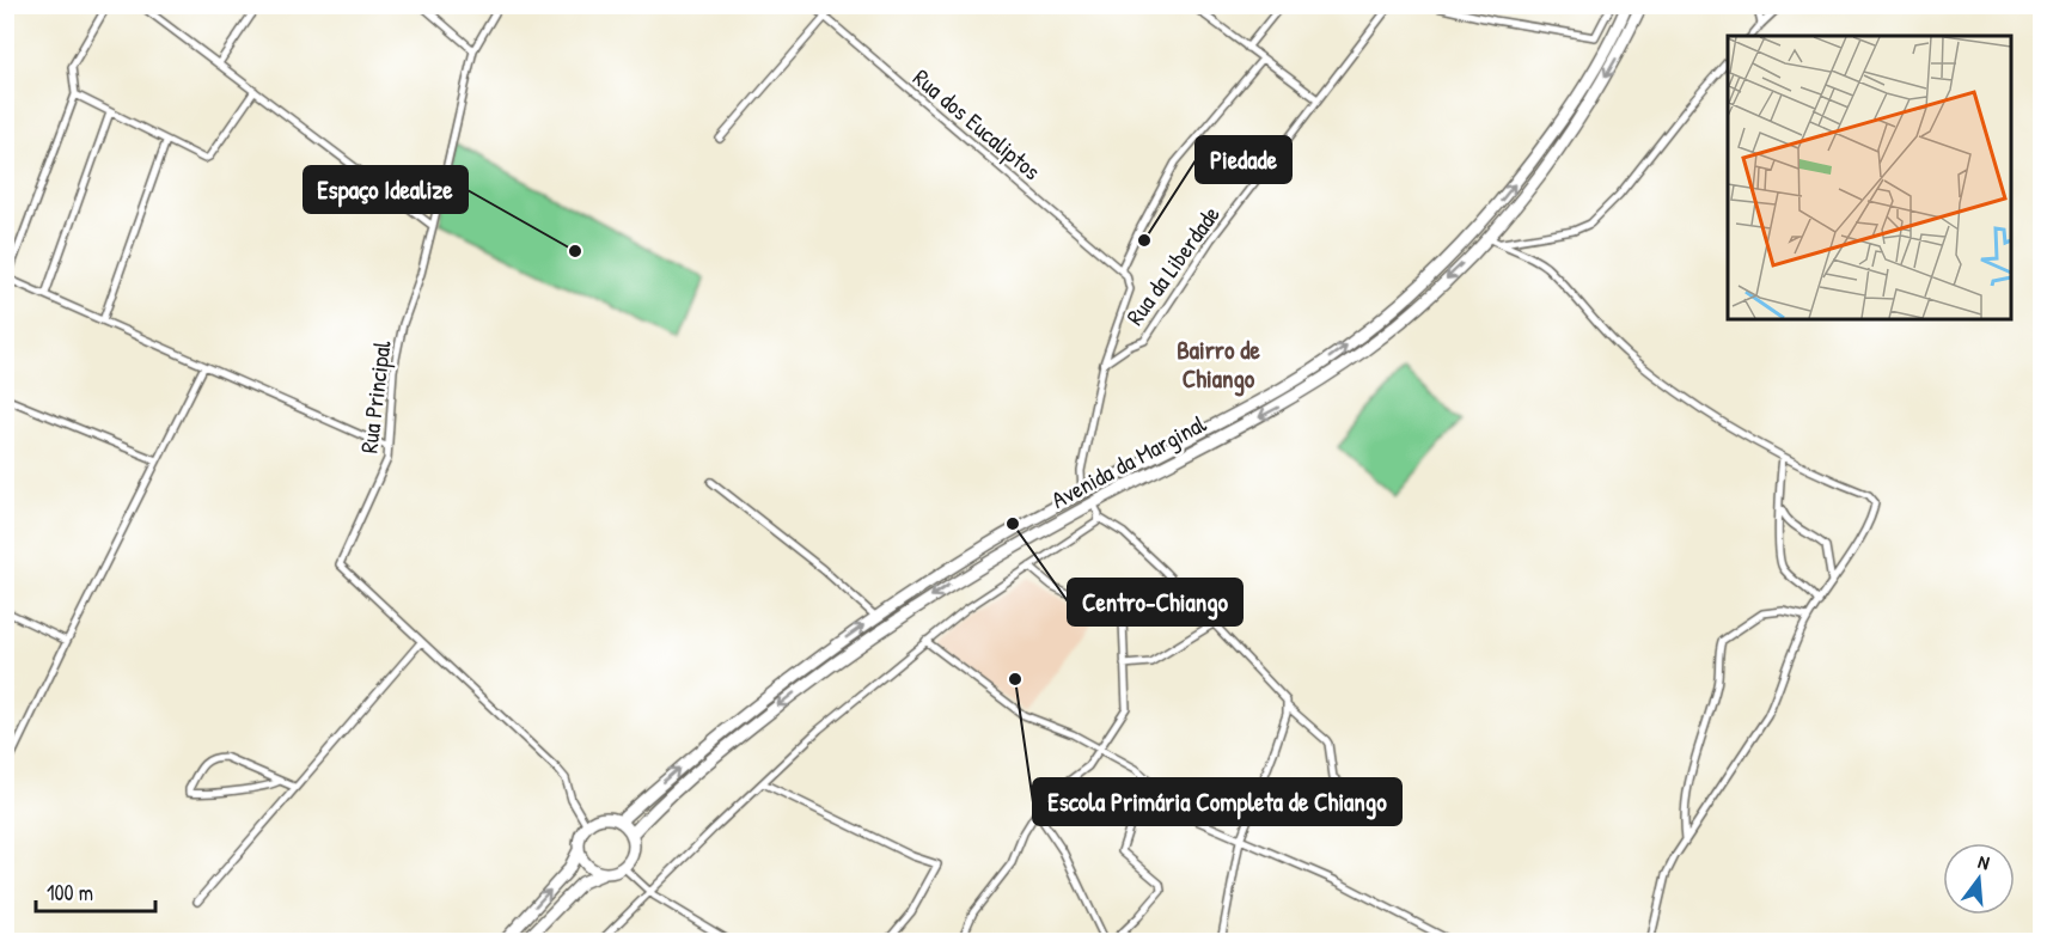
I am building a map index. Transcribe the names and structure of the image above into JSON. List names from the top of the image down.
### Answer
{
  "streets": {
    "main road": ["Avenida da Marginal"],
    "street": ["Rua dos Eucaliptos", "Rua da Liberdade", "Rua Principal"]
  },
  "crossings": [
    ["Rua Principal", "Avenida da Marginal"]
  ],
  "districts": ["Bairro de Chiango"],
  "places": [
    "Piedade",
    "Espaço Idealize",
    "Centro-Chiango",
    "Escola Primária Completa de Chiango"
  ],
  "scale_bar": "100 m",
  "north": "top"
}
